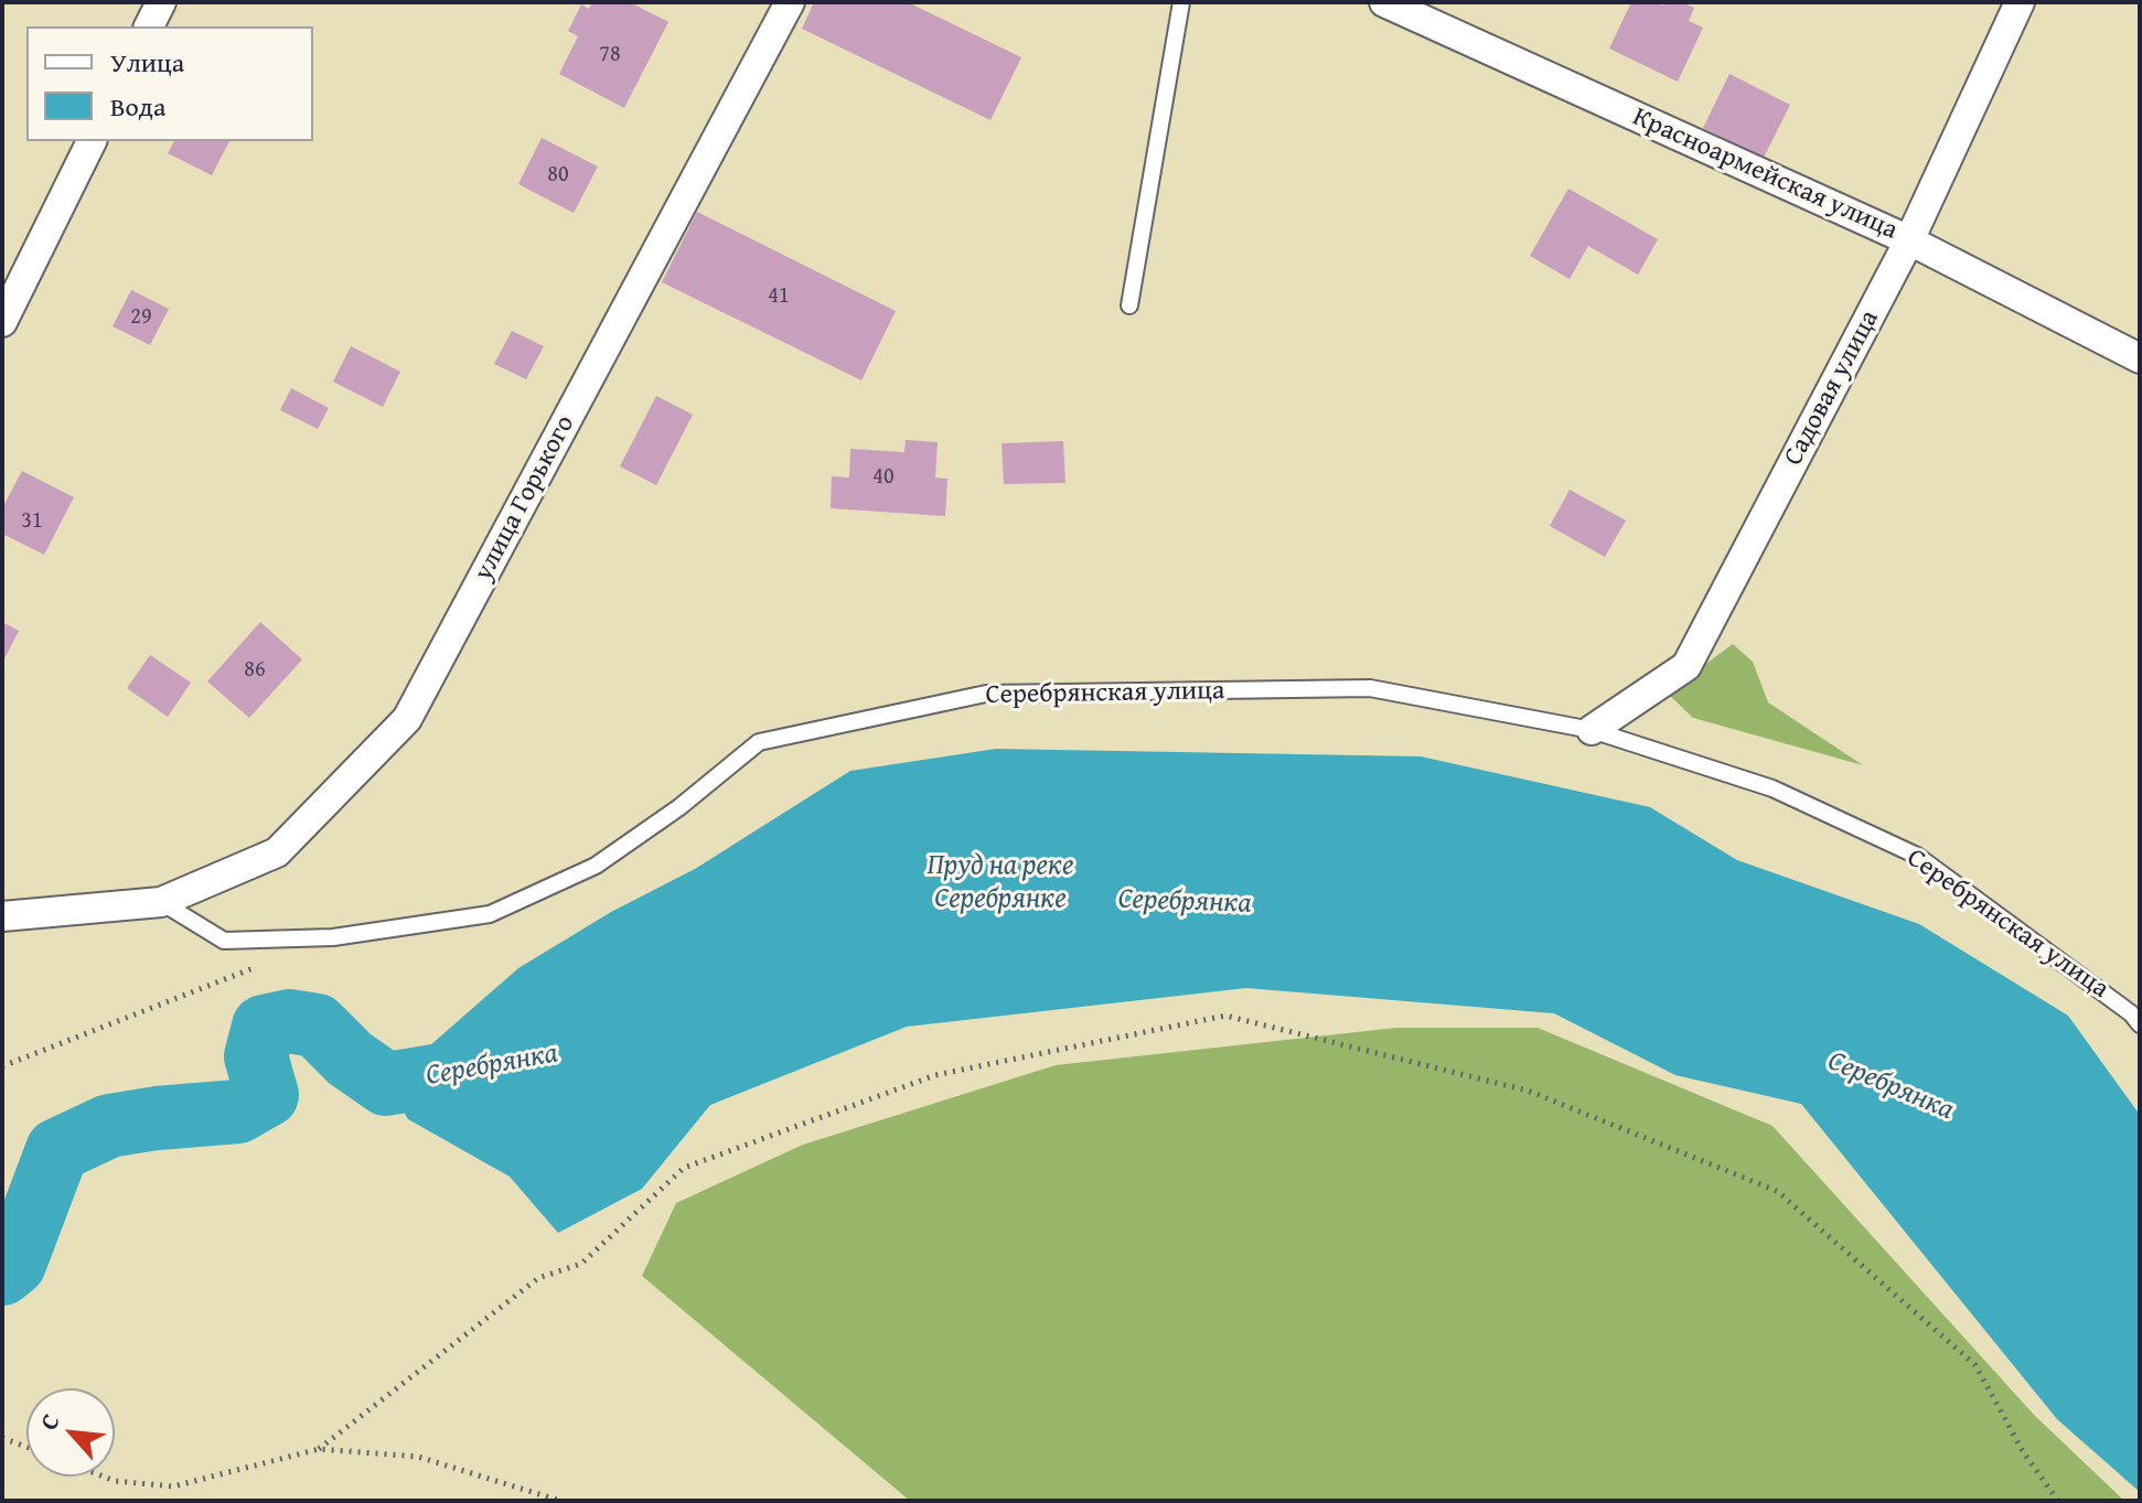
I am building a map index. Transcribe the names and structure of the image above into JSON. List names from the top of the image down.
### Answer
{
  "streets": {
    "street": ["Красноармейская улица", "Садовая улица", "улица Горького"],
    "lane": ["Серебрянская улица"]
  },
  "crossings": [
    ["Красноармейская улица", "Садовая улица"],
    ["Садовая улица", "Серебрянская улица"],
    ["улица Горького", "Серебрянская улица"]
  ],
  "water": ["Пруд на реке Серебрянке", "Серебрянка"],
  "house_numbers": [
    "78",
    "80",
    "41",
    "29",
    "40",
    "31",
    "86"
  ],
  "legend": ["Улица", "Вода"],
  "north": "top left"
}
